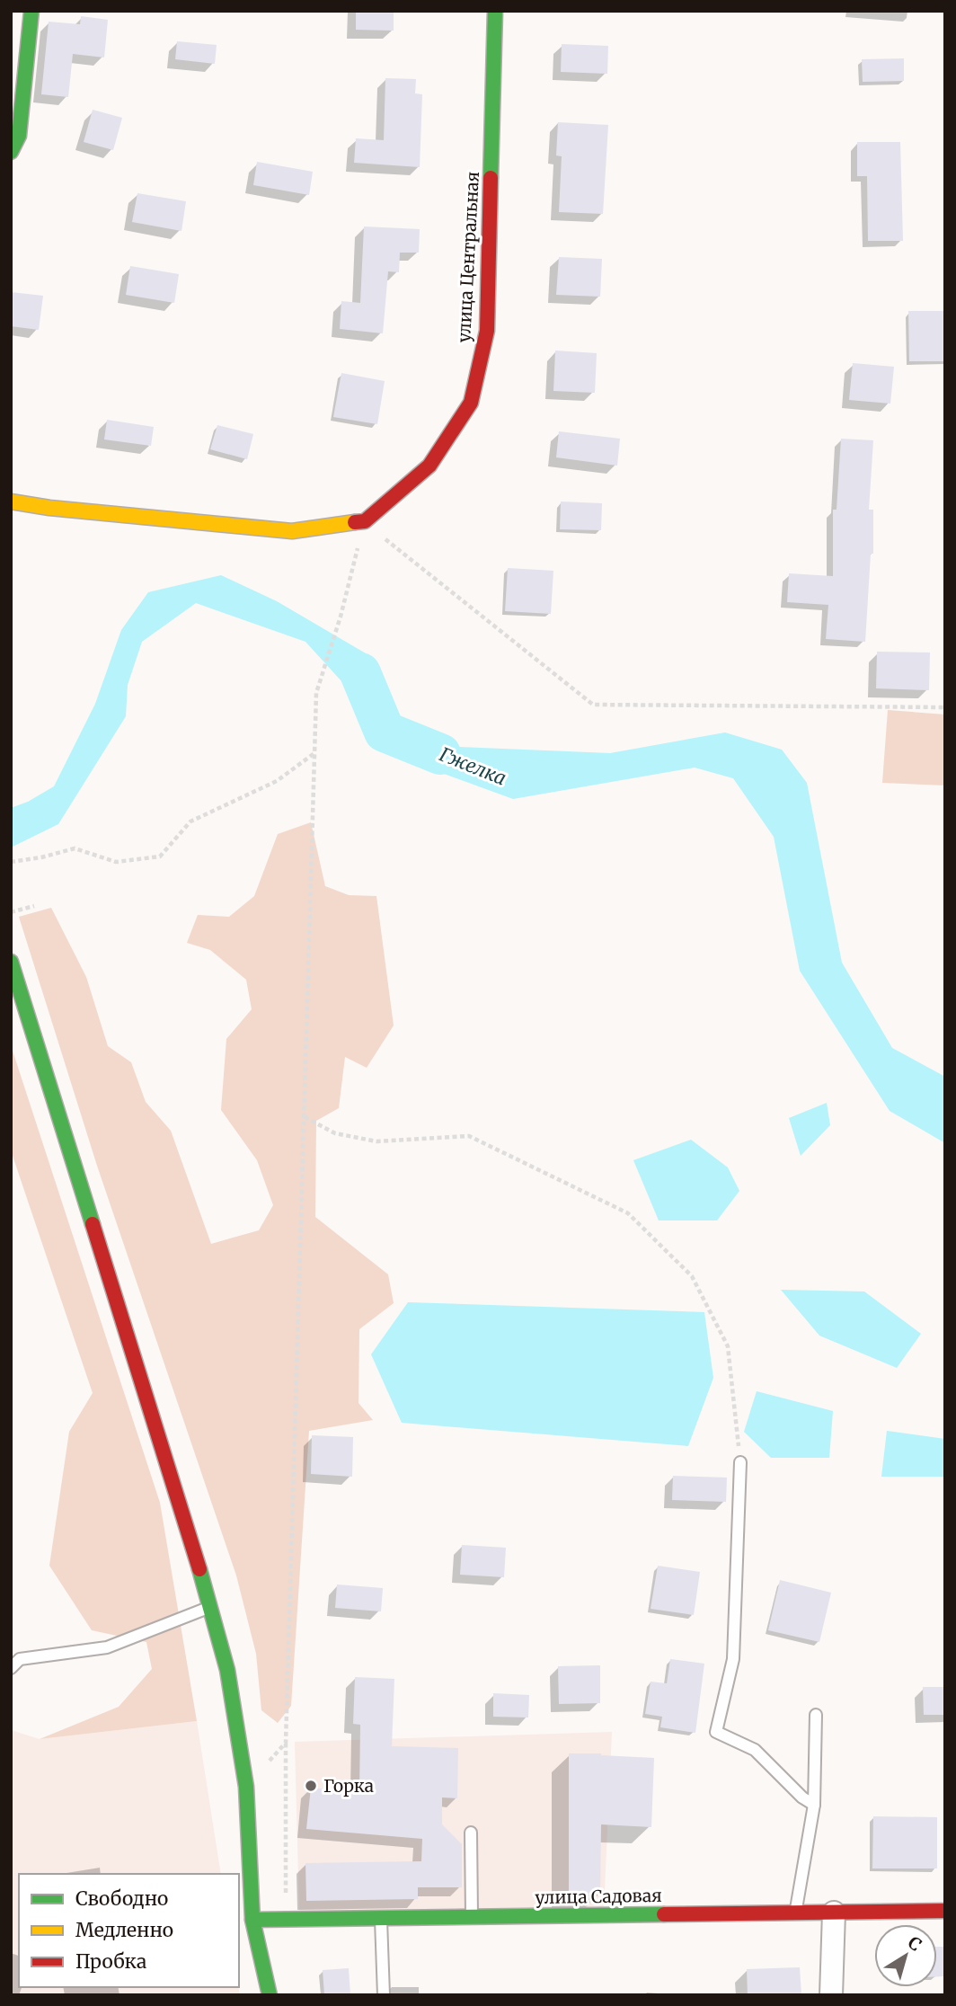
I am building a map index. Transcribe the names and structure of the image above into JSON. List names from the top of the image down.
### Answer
{
  "streets": {
    "street": ["улица Центральная", "улица Садовая"]
  },
  "water": ["Гжелка"],
  "places": ["Горка"],
  "legend": ["Свободно", "Медленно", "Пробка"],
  "north": "top right"
}
